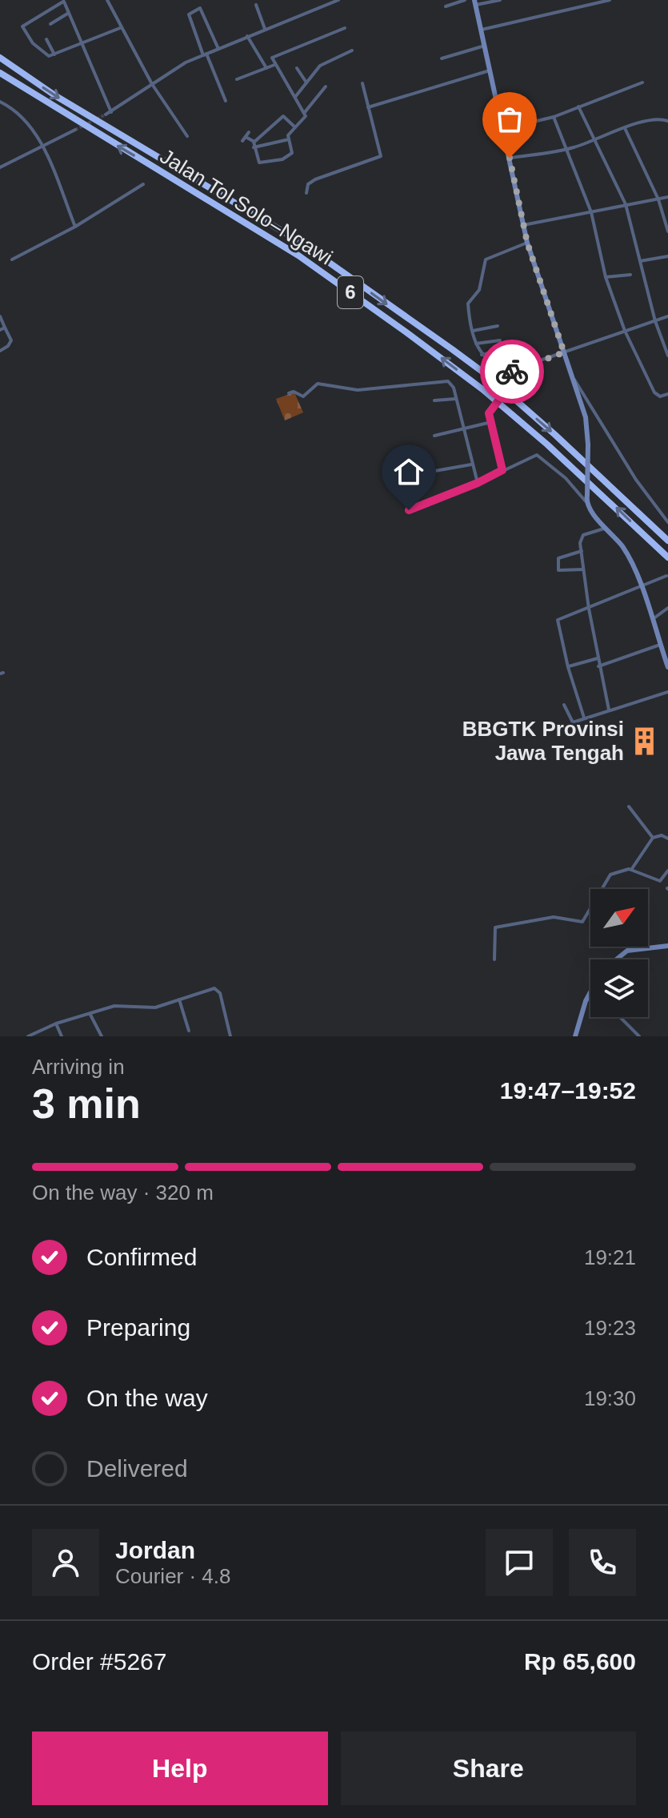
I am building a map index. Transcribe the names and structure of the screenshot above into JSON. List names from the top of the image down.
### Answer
{
  "streets": {
    "highway": ["Jalan Tol Solo–Ngawi", "6"]
  },
  "places": {
    "building": ["BBGTK Provinsi Jawa Tengah"]
  },
  "north": "top right",
  "page": {
    "heading": ["3 min", "Arriving in", "19:47–19:52"],
    "panel": [
      "Jordan",
      "Courier · 4.8",
      "Order #5267",
      "Rp 65,600"
    ],
    "bar": "On the way · 320 m",
    "list": [
      ["Confirmed", "19:21"],
      ["Preparing", "19:23"],
      ["On the way", "19:30"],
      "Delivered"
    ],
    "buttons": ["Help", "Share"]
  }
}
